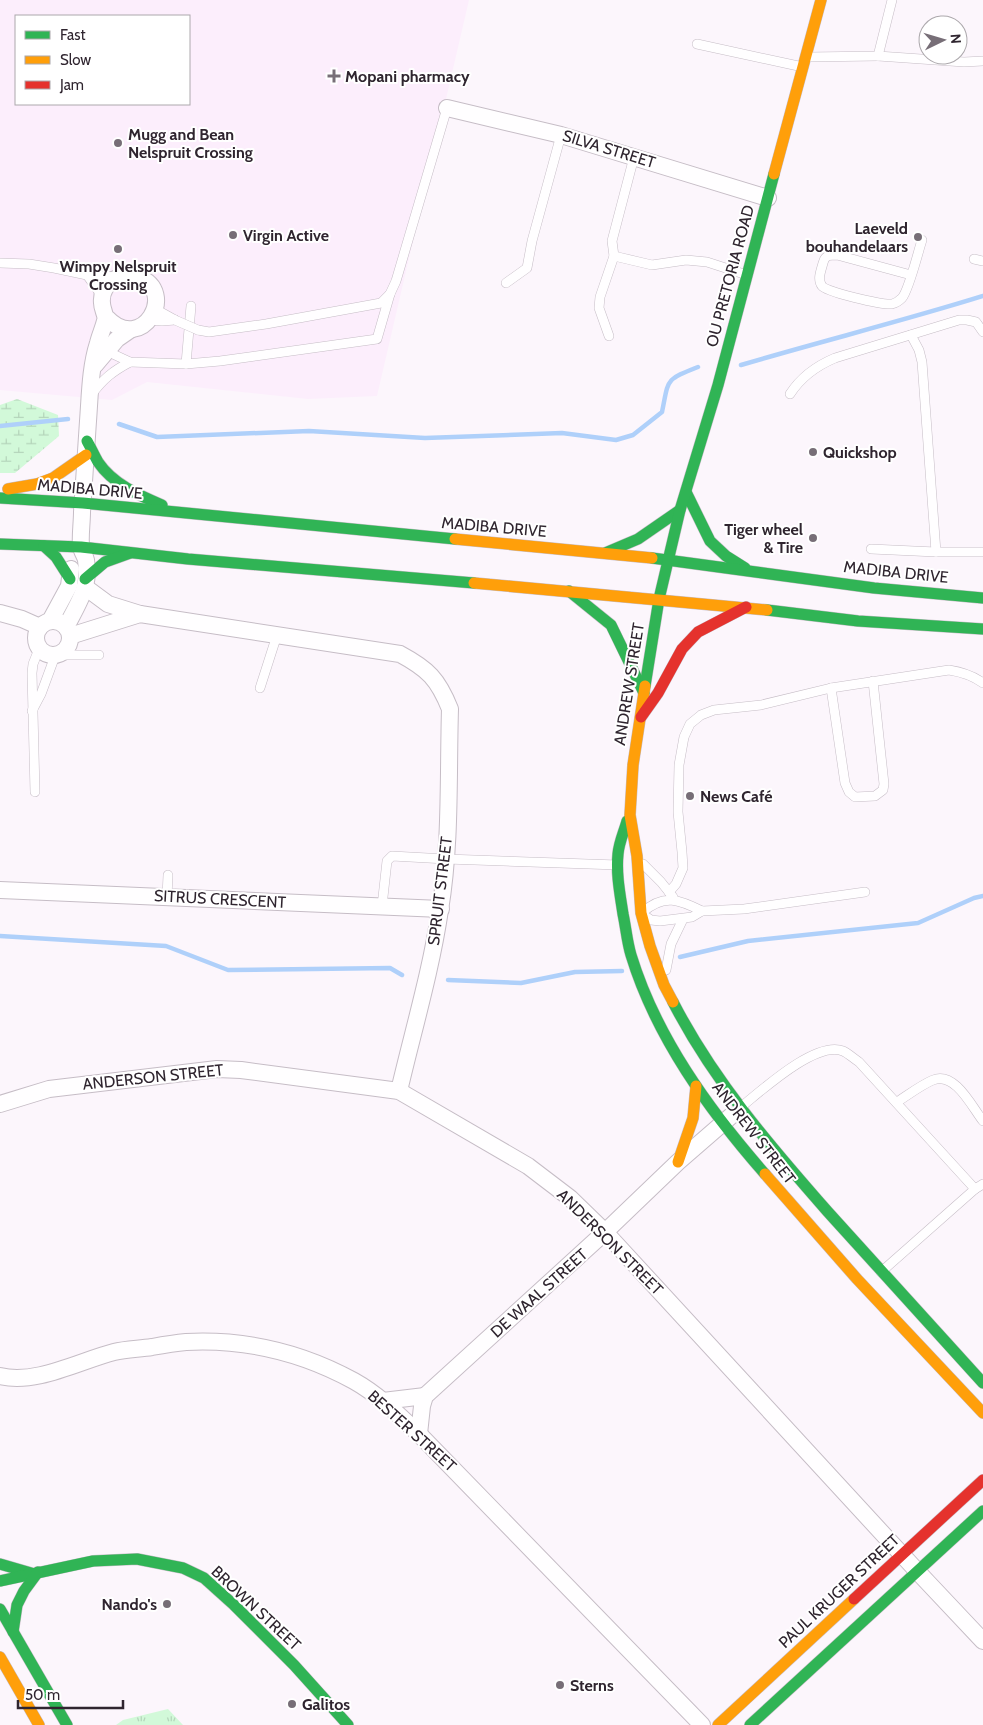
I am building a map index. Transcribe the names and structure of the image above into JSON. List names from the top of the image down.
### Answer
{
  "streets": {
    "main road": [
      "OU PRETORIA ROAD",
      "MADIBA DRIVE",
      "ANDREW STREET",
      "PAUL KRUGER STREET",
      "BROWN STREET"
    ],
    "street": [
      "SILVA STREET",
      "SPRUIT STREET",
      "SITRUS CRESCENT",
      "ANDERSON STREET",
      "DE WAAL STREET",
      "BESTER STREET"
    ]
  },
  "crossings": [
    ["SILVA STREET", "OU PRETORIA ROAD"],
    ["OU PRETORIA ROAD", "MADIBA DRIVE"],
    ["OU PRETORIA ROAD", "ANDREW STREET"],
    ["MADIBA DRIVE", "ANDREW STREET"],
    ["ANDREW STREET", "DE WAAL STREET"],
    ["SPRUIT STREET", "SITRUS CRESCENT"],
    ["SPRUIT STREET", "ANDERSON STREET"],
    ["ANDERSON STREET", "DE WAAL STREET"],
    ["ANDERSON STREET", "PAUL KRUGER STREET"]
  ],
  "places": {
    "health": ["Mopani pharmacy"],
    "other": [
      "Mugg and Bean Nelspruit Crossing",
      "Virgin Active",
      "Laeveld bouhandelaars",
      "Wimpy Nelspruit Crossing",
      "Quickshop",
      "Tiger wheel & Tire",
      "News Café",
      "Nando's",
      "Sterns",
      "Galitos"
    ]
  },
  "legend": ["Fast", "Slow", "Jam"],
  "scale_bar": "50 m",
  "north": "right"
}
